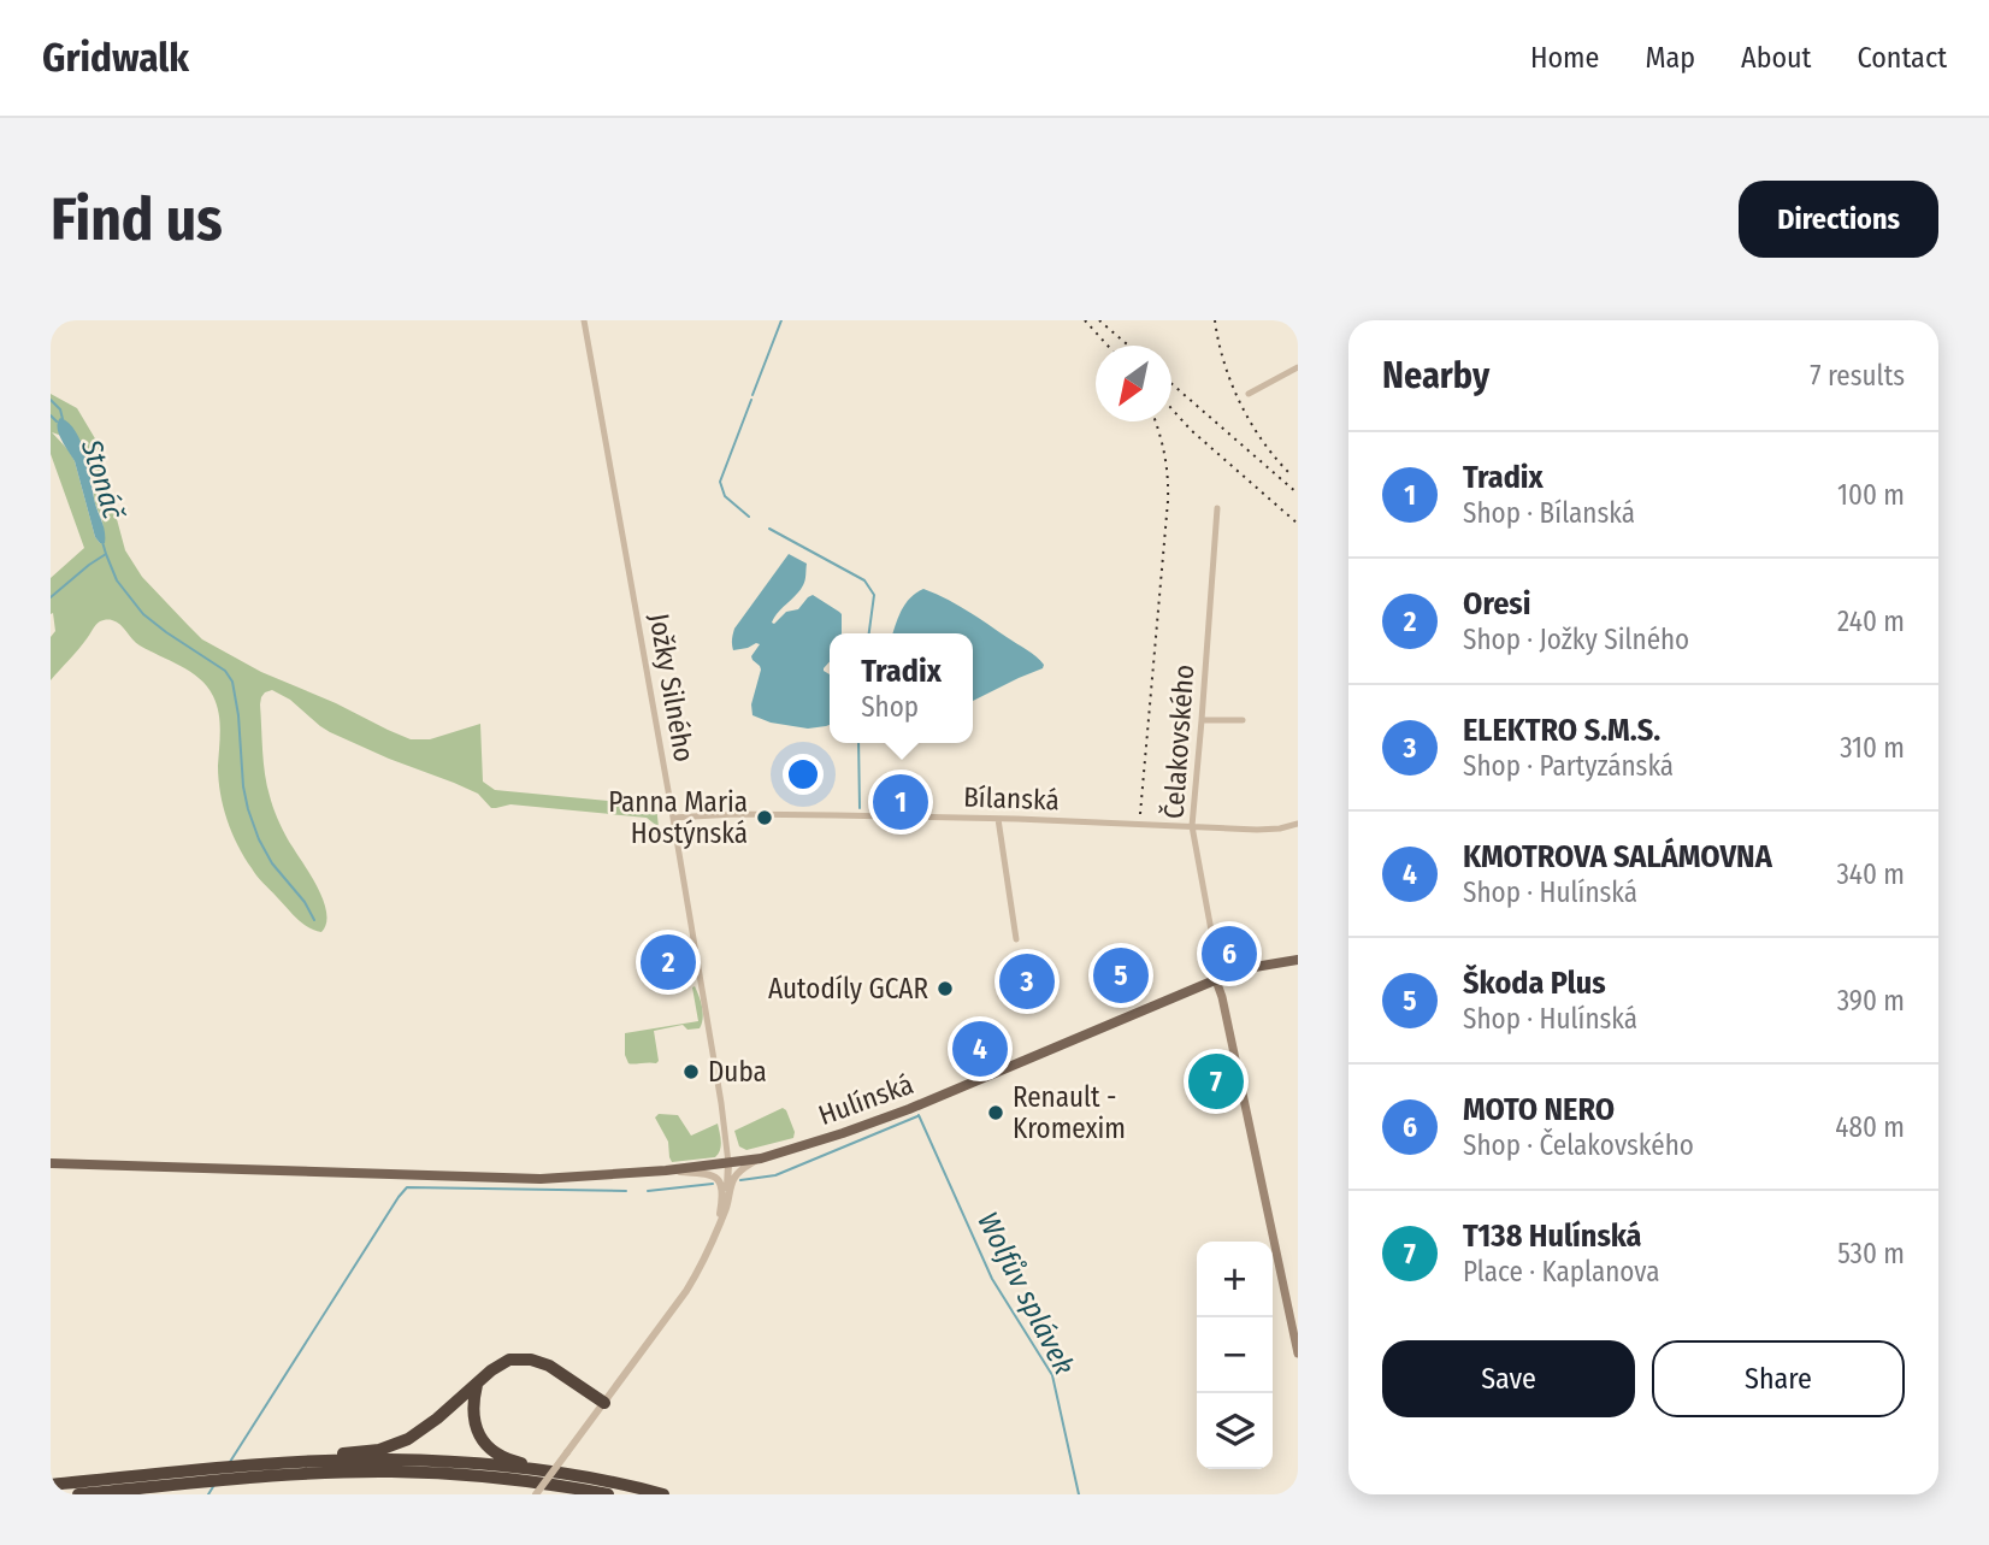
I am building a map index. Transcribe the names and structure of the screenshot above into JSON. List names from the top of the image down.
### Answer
{
  "streets": {
    "main road": ["Hulínská"],
    "street": ["Jožky Silného", "Čelakovského", "Bílanská"]
  },
  "crossings": [
    ["Jožky Silného", "Bílanská"],
    ["Jožky Silného", "Hulínská"],
    ["Čelakovského", "Bílanská"],
    ["Čelakovského", "Hulínská"]
  ],
  "water": ["Stonáč", "Wolfův splávek"],
  "places": [
    "Panna Maria Hostýnská",
    "Autodíly GCAR",
    "Duba",
    "Renault - Kromexim"
  ],
  "north": "bottom left",
  "page": {
    "header": "Gridwalk",
    "nav": [
      "Home",
      "Map",
      "About",
      "Contact"
    ],
    "buttons": [
      "Directions",
      ["Save", "Share"]
    ],
    "title": "Find us",
    "heading": ["Nearby", "7 results"],
    "list": [
      {
        "mark": "1",
        "name": "Tradix",
        "note": "Shop · Bílanská",
        "value": "100 m"
      },
      {
        "mark": "2",
        "name": "Oresi",
        "note": "Shop · Jožky Silného",
        "value": "240 m"
      },
      {
        "mark": "3",
        "name": "ELEKTRO S.M.S.",
        "note": "Shop · Partyzánská",
        "value": "310 m"
      },
      {
        "mark": "4",
        "name": "KMOTROVA SALÁMOVNA",
        "note": "Shop · Hulínská",
        "value": "340 m"
      },
      {
        "mark": "5",
        "name": "Škoda Plus",
        "note": "Shop · Hulínská",
        "value": "390 m"
      },
      {
        "mark": "6",
        "name": "MOTO NERO",
        "note": "Shop · Čelakovského",
        "value": "480 m"
      },
      {
        "mark": "7",
        "name": "T138 Hulínská",
        "note": "Place · Kaplanova",
        "value": "530 m"
      }
    ],
    "popup": ["Tradix", "Shop"],
    "pins": [
      "1",
      "6",
      "2",
      "5",
      "3",
      "4",
      "7"
    ],
    "map_buttons": ["+", "−"]
  }
}
